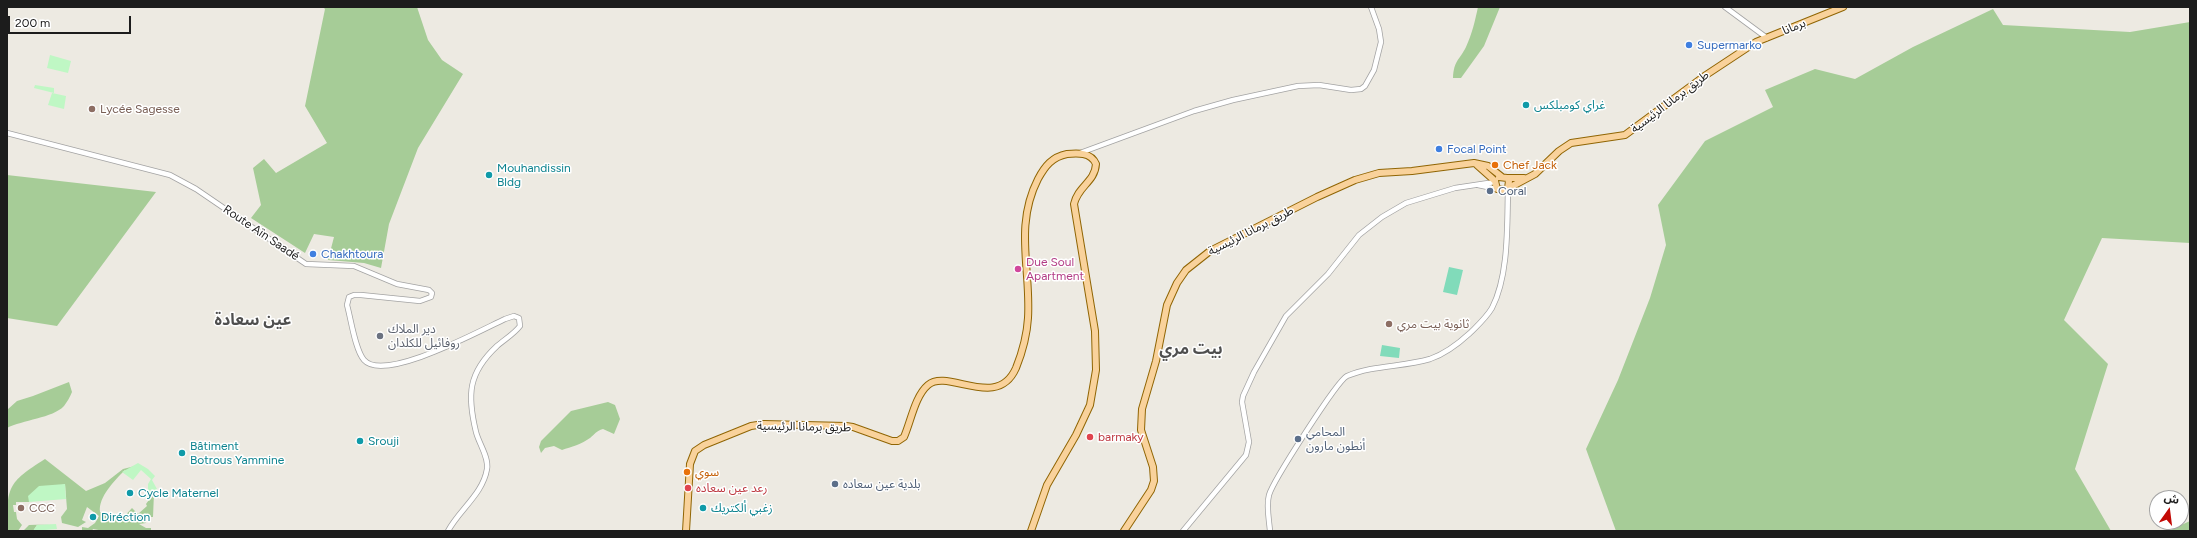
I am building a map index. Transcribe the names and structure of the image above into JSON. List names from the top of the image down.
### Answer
{
  "streets": {
    "main road": ["برمانا", "طريق برمانا الرئيسية"],
    "street": ["Route Aïn Saadé"]
  },
  "crossings": [
    ["برمانا", "طريق برمانا الرئيسية"]
  ],
  "districts": ["عين سعادة", "بيت مري"],
  "places": [
    "Supermarko",
    "غراي كومبلكس",
    "Lycée Sagesse",
    "Focal Point",
    "Chef Jack",
    "Mouhandissin Bldg",
    "Coral",
    "Chakhtoura",
    "Due Soul Apartment",
    "ثانوية بيت مري",
    "دير الملاك روفائيل للكلدان",
    "barmaky",
    "المحامي أنطون مارون",
    "Srouji",
    "Bâtiment Botrous Yammine",
    "سوي",
    "بلدية عين سعاده",
    "رعد عين سعاده",
    "Cycle Maternel",
    "CCC",
    "زغبي ألكتريك",
    "Diréction"
  ],
  "scale_bar": "200 m",
  "north": "top"
}
